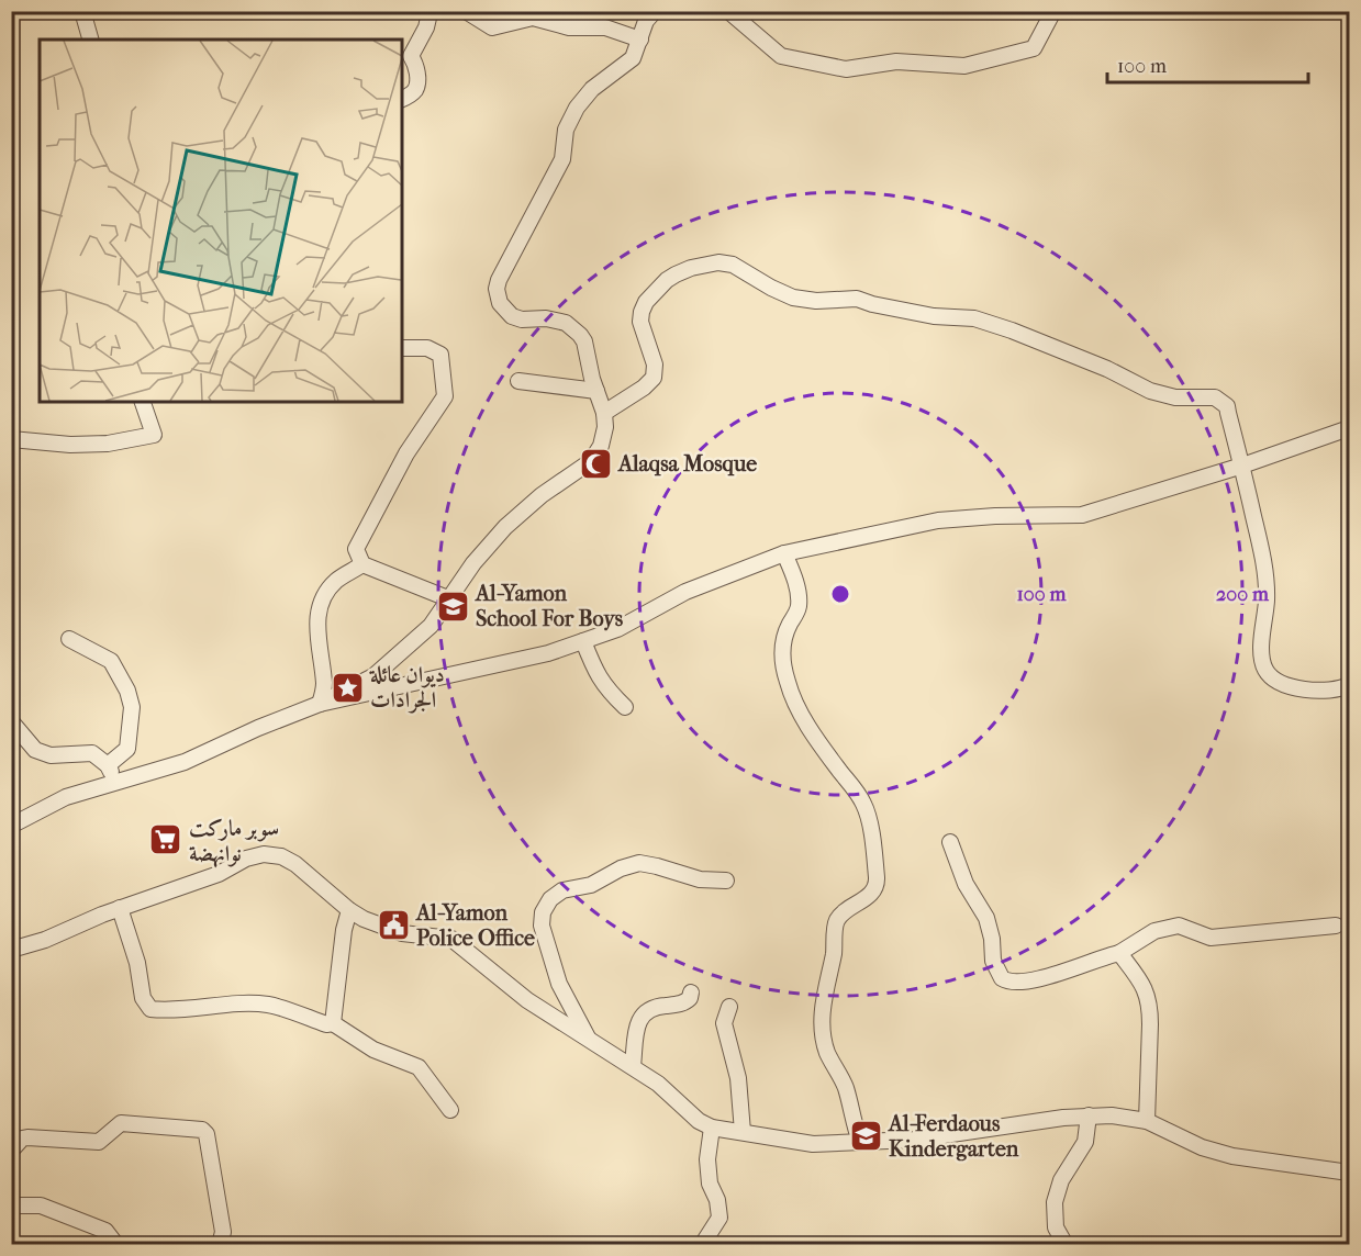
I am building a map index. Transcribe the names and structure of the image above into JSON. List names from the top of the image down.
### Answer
{
  "places": {
    "mosque": ["Alaqsa Mosque"],
    "school or university": ["Al-Yamon School For Boys", "Al-Ferdaous Kindergarten"],
    "place": ["ديوان عائلة الجرادات"],
    "supermarket": ["سوبر ماركت نوانهضة"],
    "public building": ["Al-Yamon Police Office"]
  },
  "scale_bar": "100 m",
  "rings": ["100 m", "200 m"]
}
